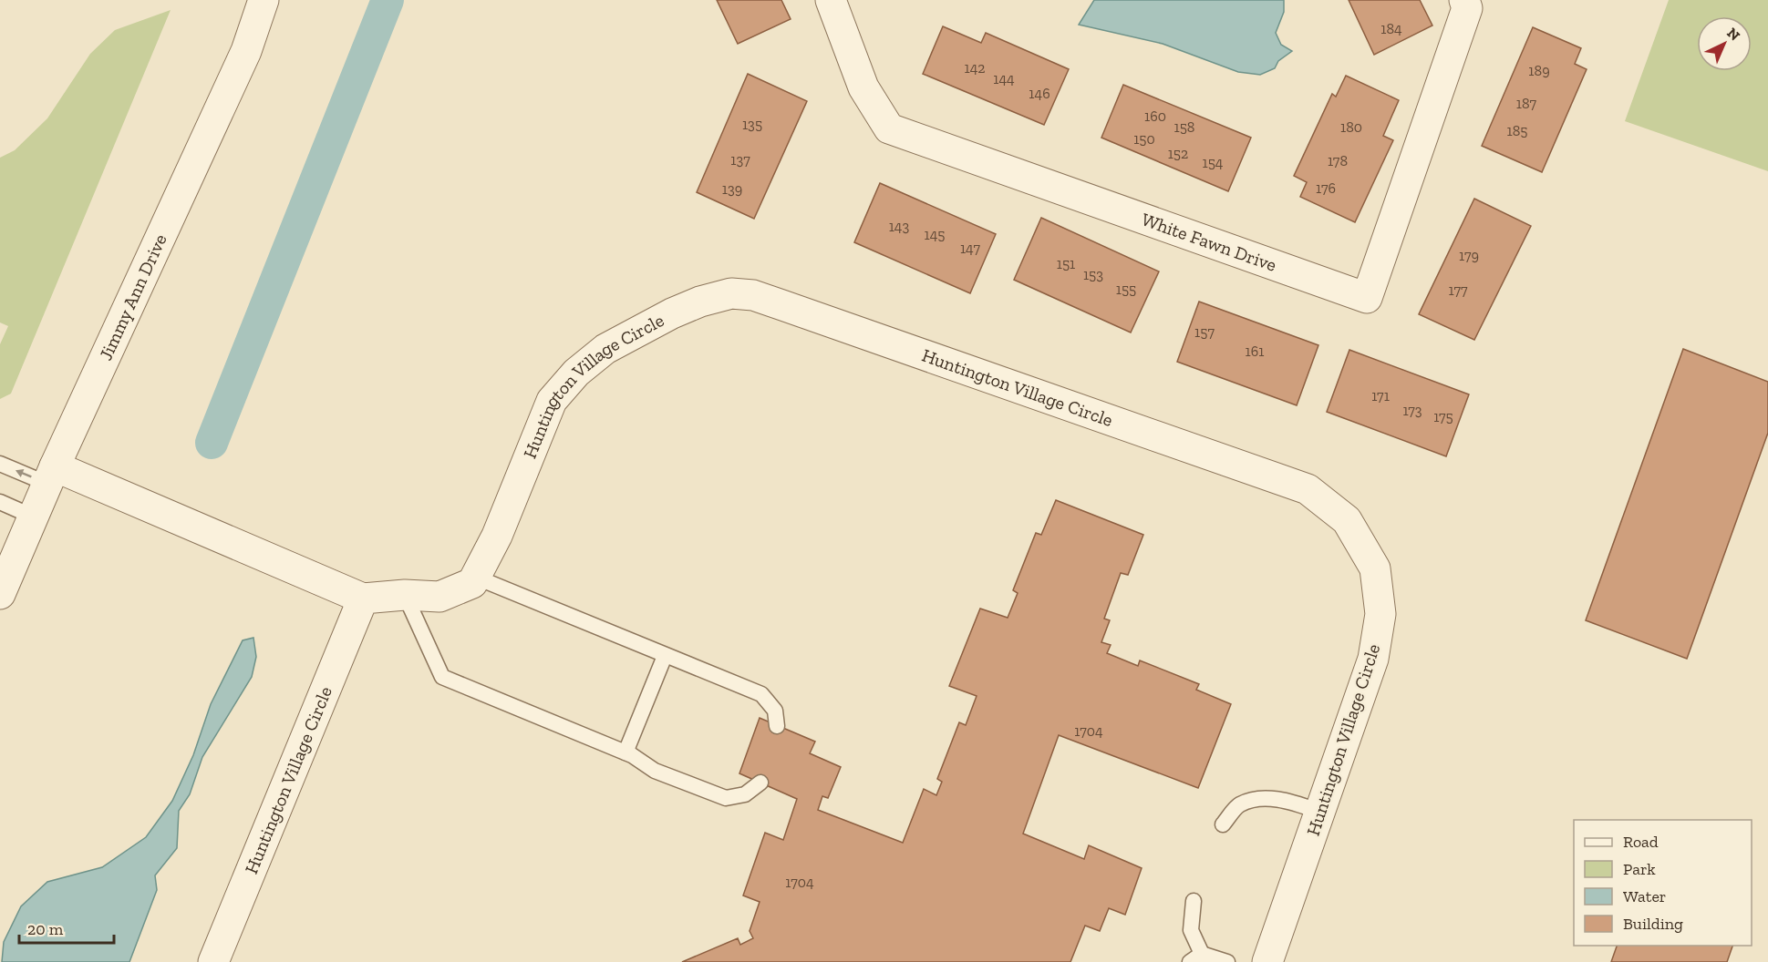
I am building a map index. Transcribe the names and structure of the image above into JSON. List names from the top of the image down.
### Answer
{
  "streets": {
    "street": ["White Fawn Drive", "Jimmy Ann Drive", "Huntington Village Circle"]
  },
  "house_numbers": [
    "184",
    "142",
    "189",
    "144",
    "146",
    "187",
    "160",
    "135",
    "158",
    "180",
    "185",
    "150",
    "152",
    "137",
    "178",
    "154",
    "176",
    "139",
    "143",
    "145",
    "147",
    "179",
    "151",
    "153",
    "155",
    "177",
    "157",
    "161",
    "171",
    "173",
    "175",
    "1704",
    "1704"
  ],
  "legend": [
    "Road",
    "Park",
    "Water",
    "Building"
  ],
  "scale_bar": "20 m",
  "north": "top right"
}
